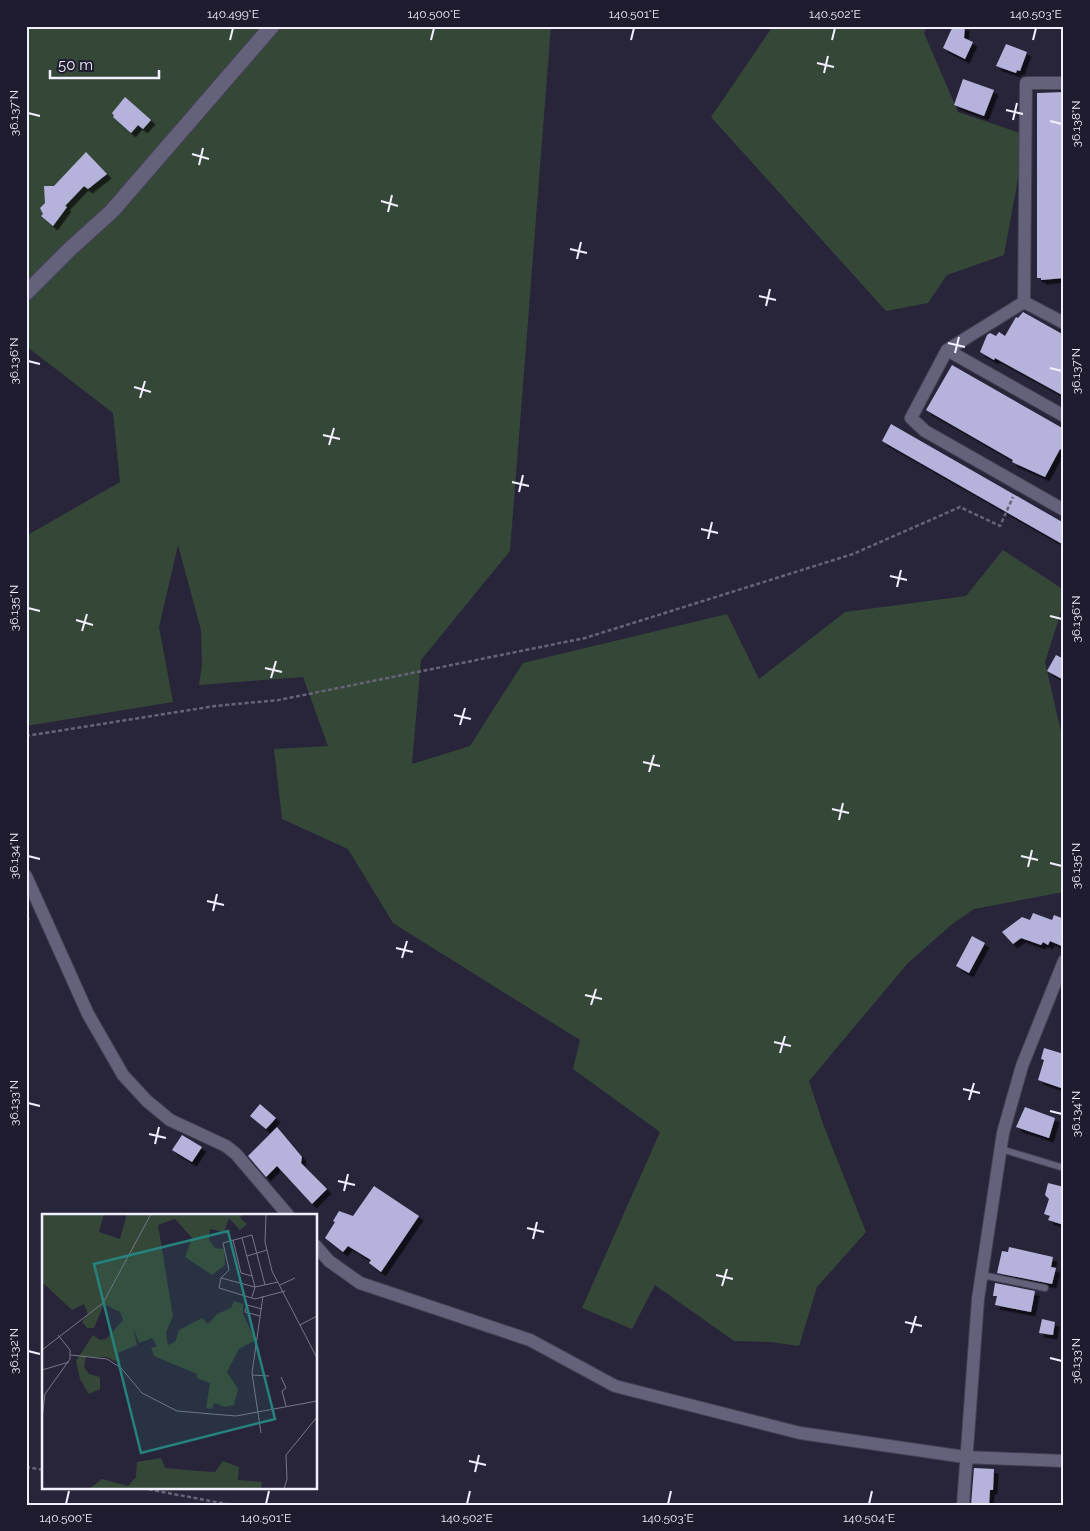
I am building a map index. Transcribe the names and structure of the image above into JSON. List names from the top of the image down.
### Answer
{
  "scale_bar": "50 m",
  "coordinates": [
    "140.499°E",
    "140.500°E",
    "140.501°E",
    "140.502°E",
    "140.503°E",
    "36.137°N",
    "36.138°N",
    "36.136°N",
    "36.135°N",
    "36.134°N",
    "36.133°N",
    "36.132°N",
    "140.504°E"
  ]
}
